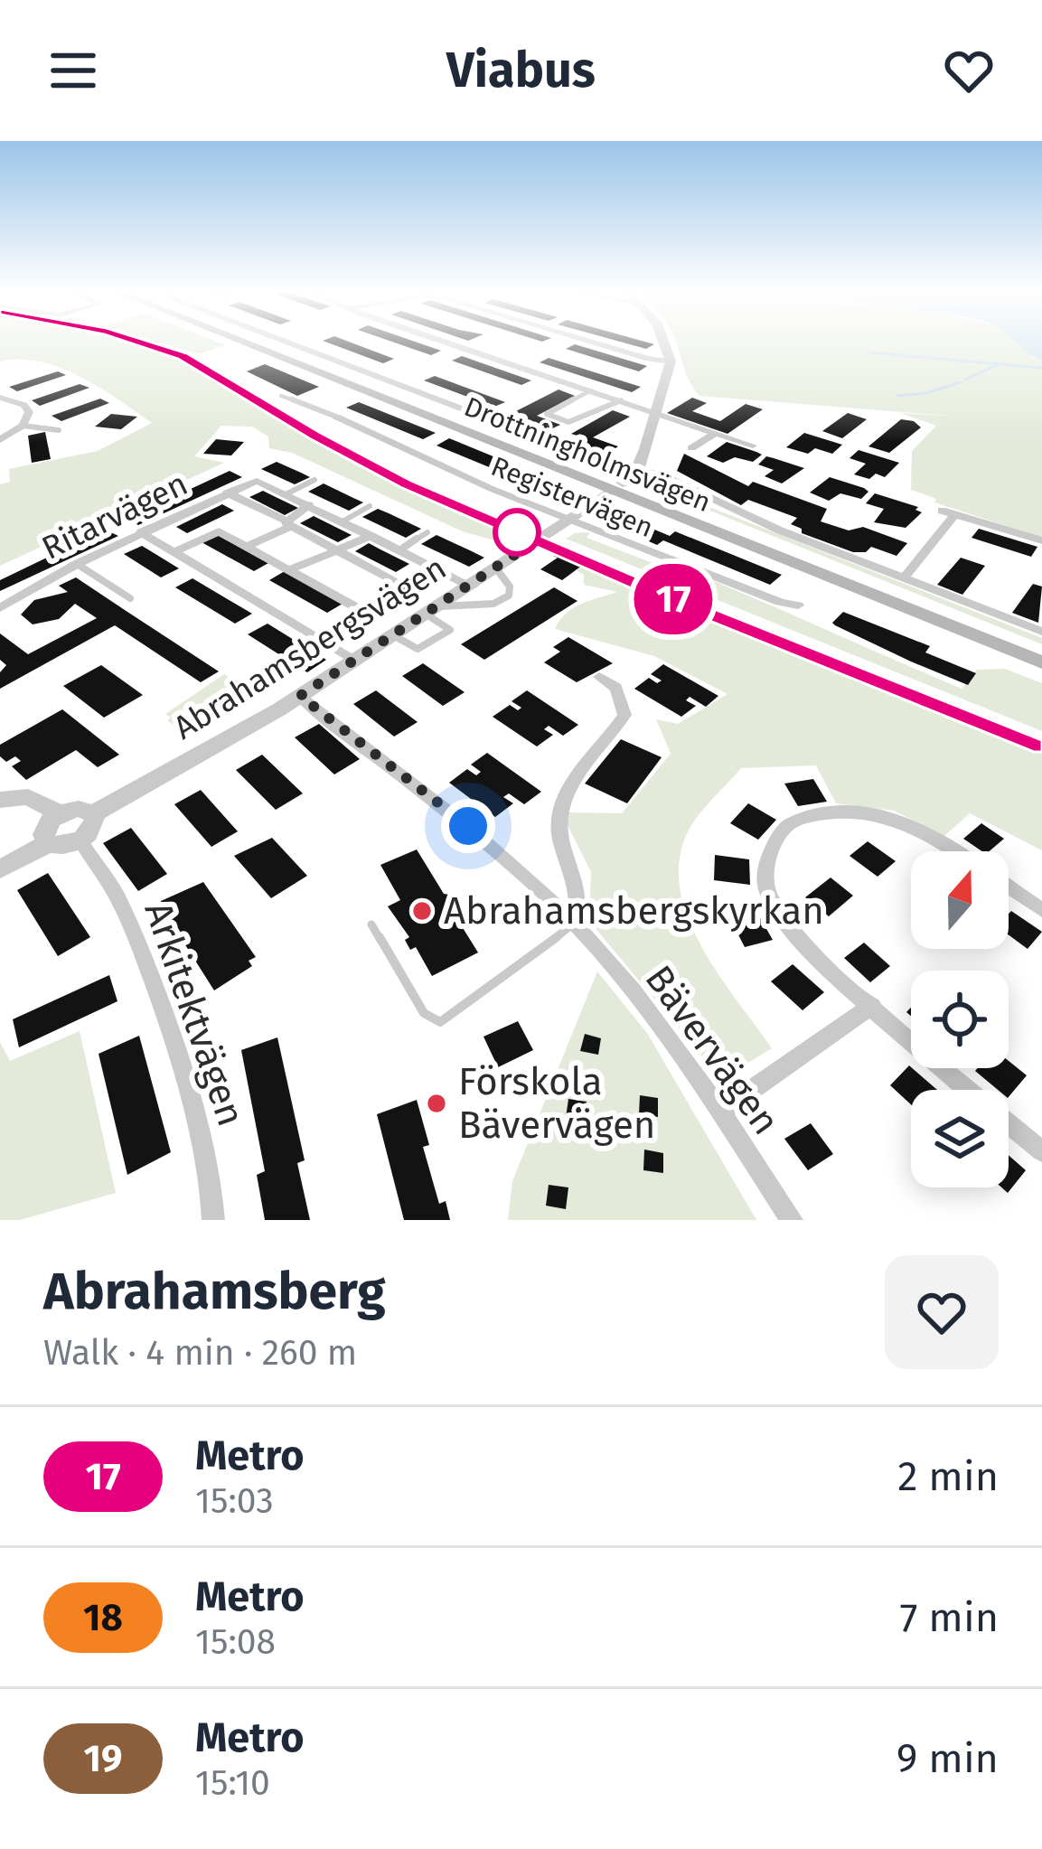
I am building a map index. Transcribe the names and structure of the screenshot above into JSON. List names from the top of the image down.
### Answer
{
  "streets": {
    "main road": ["Drottningholmsvägen"],
    "street": [
      "Registervägen",
      "Ritarvägen",
      "Abrahamsbergsvägen",
      "Arkitektvägen",
      "Bävervägen"
    ]
  },
  "crossings": [
    ["Drottningholmsvägen", "Abrahamsbergsvägen"],
    ["Registervägen", "Abrahamsbergsvägen"],
    ["Abrahamsbergsvägen", "Arkitektvägen"],
    ["Abrahamsbergsvägen", "Bävervägen"]
  ],
  "places": ["Abrahamsbergskyrkan", "Förskola Bävervägen"],
  "lines": ["metro line 17"],
  "north": "top",
  "page": {
    "header": "Viabus",
    "on_map": "17",
    "heading": ["Abrahamsberg", "Walk · 4 min · 260 m"],
    "list": [
      {
        "mark": "17",
        "name": "Metro",
        "note": "15:03",
        "value": "2 min"
      },
      {
        "mark": "18",
        "name": "Metro",
        "note": "15:08",
        "value": "7 min"
      },
      {
        "mark": "19",
        "name": "Metro",
        "note": "15:10",
        "value": "9 min"
      }
    ]
  }
}
